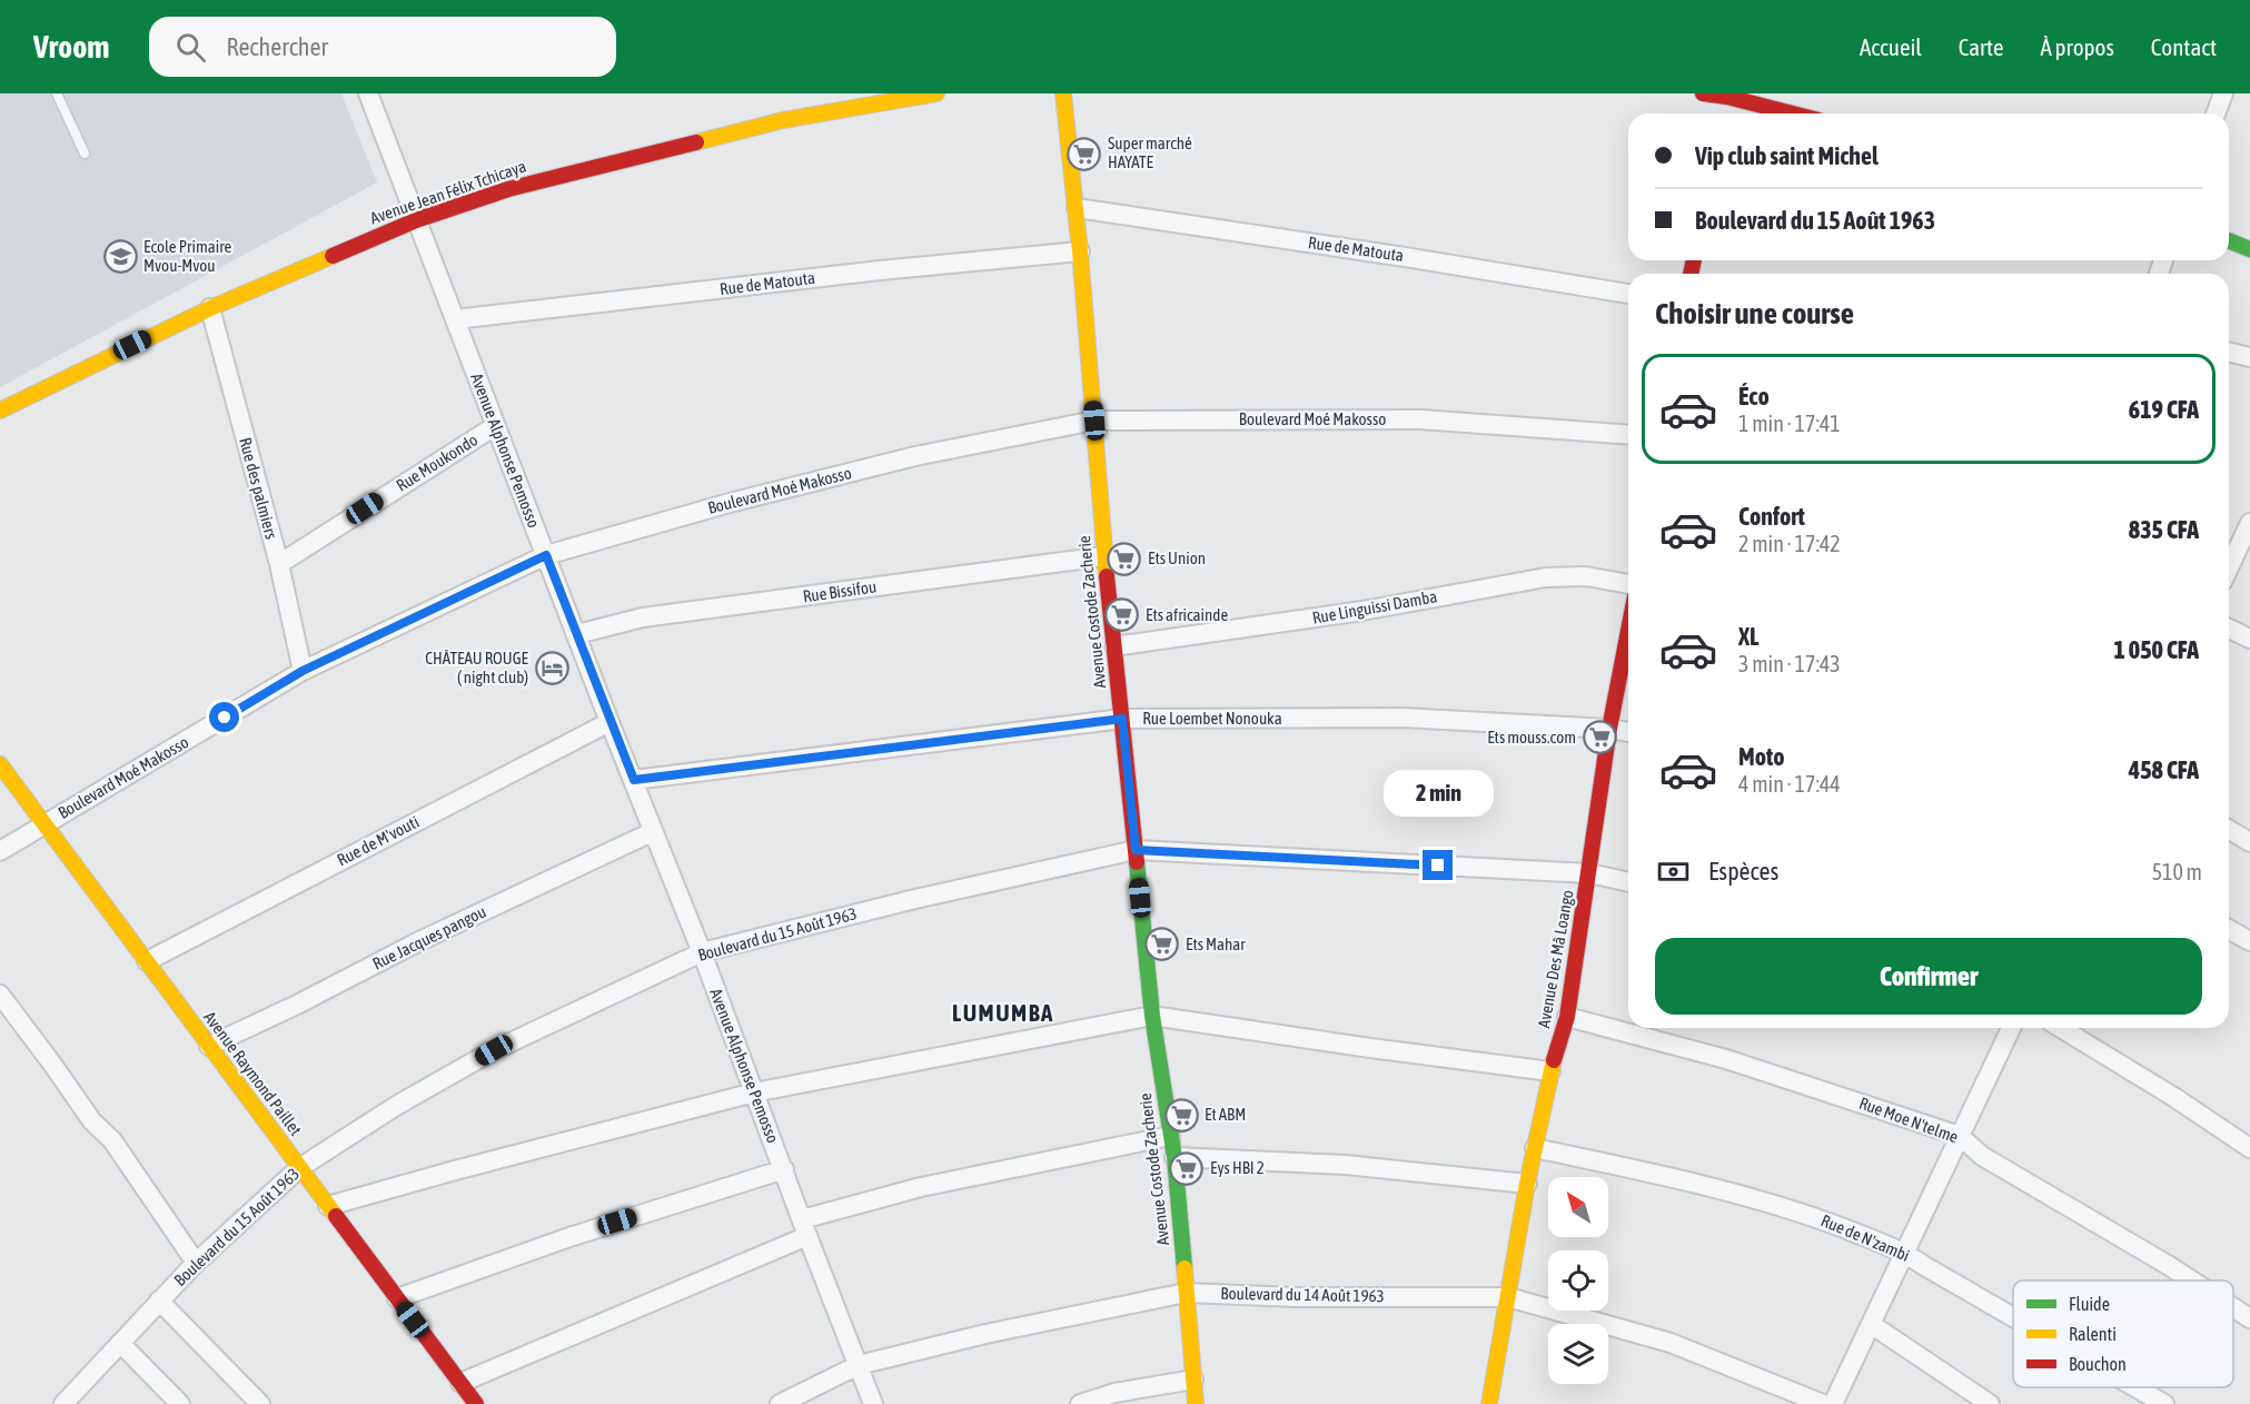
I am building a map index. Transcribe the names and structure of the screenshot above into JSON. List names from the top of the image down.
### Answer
{
  "streets": {
    "street": [
      "Avenue Jean Félix Tchicaya",
      "Rue de Matouta",
      "Boulevard Moé Makosso",
      "Avenue Alphonse Pemosso",
      "Rue Moukondo",
      "Rue des palmiers",
      "Rue Bissifou",
      "Rue Linguissi Damba",
      "Avenue Costode Zacherie",
      "Rue Loembet Nonouka",
      "Rue de M'vouti",
      "Boulevard du 15 Août 1963",
      "Rue Jacques pangou",
      "Avenue Des Mâ Loango",
      "Avenue Raymond Paillet",
      "Rue Moe N'telme",
      "Rue de N'zambi",
      "Boulevard du 14 Août 1963"
    ]
  },
  "crossings": [
    ["Avenue Jean Félix Tchicaya", "Avenue Alphonse Pemosso"],
    ["Avenue Jean Félix Tchicaya", "Rue des palmiers"],
    ["Rue de Matouta", "Avenue Alphonse Pemosso"],
    ["Rue de Matouta", "Avenue Costode Zacherie"],
    ["Boulevard Moé Makosso", "Avenue Alphonse Pemosso"],
    ["Boulevard Moé Makosso", "Rue des palmiers"],
    ["Boulevard Moé Makosso", "Avenue Costode Zacherie"],
    ["Boulevard Moé Makosso", "Avenue Raymond Paillet"],
    ["Avenue Alphonse Pemosso", "Rue Moukondo"],
    ["Avenue Alphonse Pemosso", "Rue Bissifou"],
    ["Avenue Alphonse Pemosso", "Rue Loembet Nonouka"],
    ["Avenue Alphonse Pemosso", "Rue de M'vouti"],
    ["Avenue Alphonse Pemosso", "Boulevard du 15 Août 1963"],
    ["Avenue Alphonse Pemosso", "Rue Jacques pangou"],
    ["Avenue Alphonse Pemosso", "Boulevard du 14 Août 1963"],
    ["Rue Moukondo", "Rue des palmiers"],
    ["Rue Bissifou", "Avenue Costode Zacherie"],
    ["Rue Linguissi Damba", "Avenue Costode Zacherie"],
    ["Avenue Costode Zacherie", "Rue Loembet Nonouka"],
    ["Avenue Costode Zacherie", "Boulevard du 15 Août 1963"],
    ["Avenue Costode Zacherie", "Boulevard du 14 Août 1963"],
    ["Rue Loembet Nonouka", "Avenue Des Mâ Loango"],
    ["Rue de M'vouti", "Avenue Raymond Paillet"],
    ["Boulevard du 15 Août 1963", "Avenue Des Mâ Loango"],
    ["Boulevard du 15 Août 1963", "Avenue Raymond Paillet"],
    ["Rue Jacques pangou", "Avenue Raymond Paillet"],
    ["Avenue Des Mâ Loango", "Rue Moe N'telme"],
    ["Avenue Des Mâ Loango", "Rue de N'zambi"],
    ["Avenue Des Mâ Loango", "Boulevard du 14 Août 1963"]
  ],
  "districts": ["LUMUMBA"],
  "places": {
    "supermarket": [
      "Super marché HAYATE",
      "Ets Union",
      "Ets africainde",
      "Ets mouss.com",
      "Ets Mahar",
      "Et ABM",
      "Eys HBI 2"
    ],
    "school or university": ["Ecole Primaire Mvou-Mvou"],
    "hotel": ["CHÂTEAU ROUGE ( night club)"]
  },
  "legend": ["Fluide", "Ralenti", "Bouchon"],
  "north": "top left",
  "page": {
    "header": "Vroom",
    "search": "Rechercher",
    "nav": [
      "Accueil",
      "Carte",
      "À propos",
      "Contact"
    ],
    "banner": ["Vip club saint Michel", "Boulevard du 15 Août 1963"],
    "heading": "Choisir une course",
    "list": [
      {
        "name": "Éco",
        "note": "1 min · 17:41",
        "value": "619 CFA"
      },
      {
        "name": "Confort",
        "note": "2 min · 17:42",
        "value": "835 CFA"
      },
      {
        "name": "XL",
        "note": "3 min · 17:43",
        "value": "1 050 CFA"
      },
      {
        "name": "Moto",
        "note": "4 min · 17:44",
        "value": "458 CFA"
      }
    ],
    "bubble": "2 min",
    "pay": ["Espèces", "510 m"],
    "buttons": "Confirmer"
  }
}
